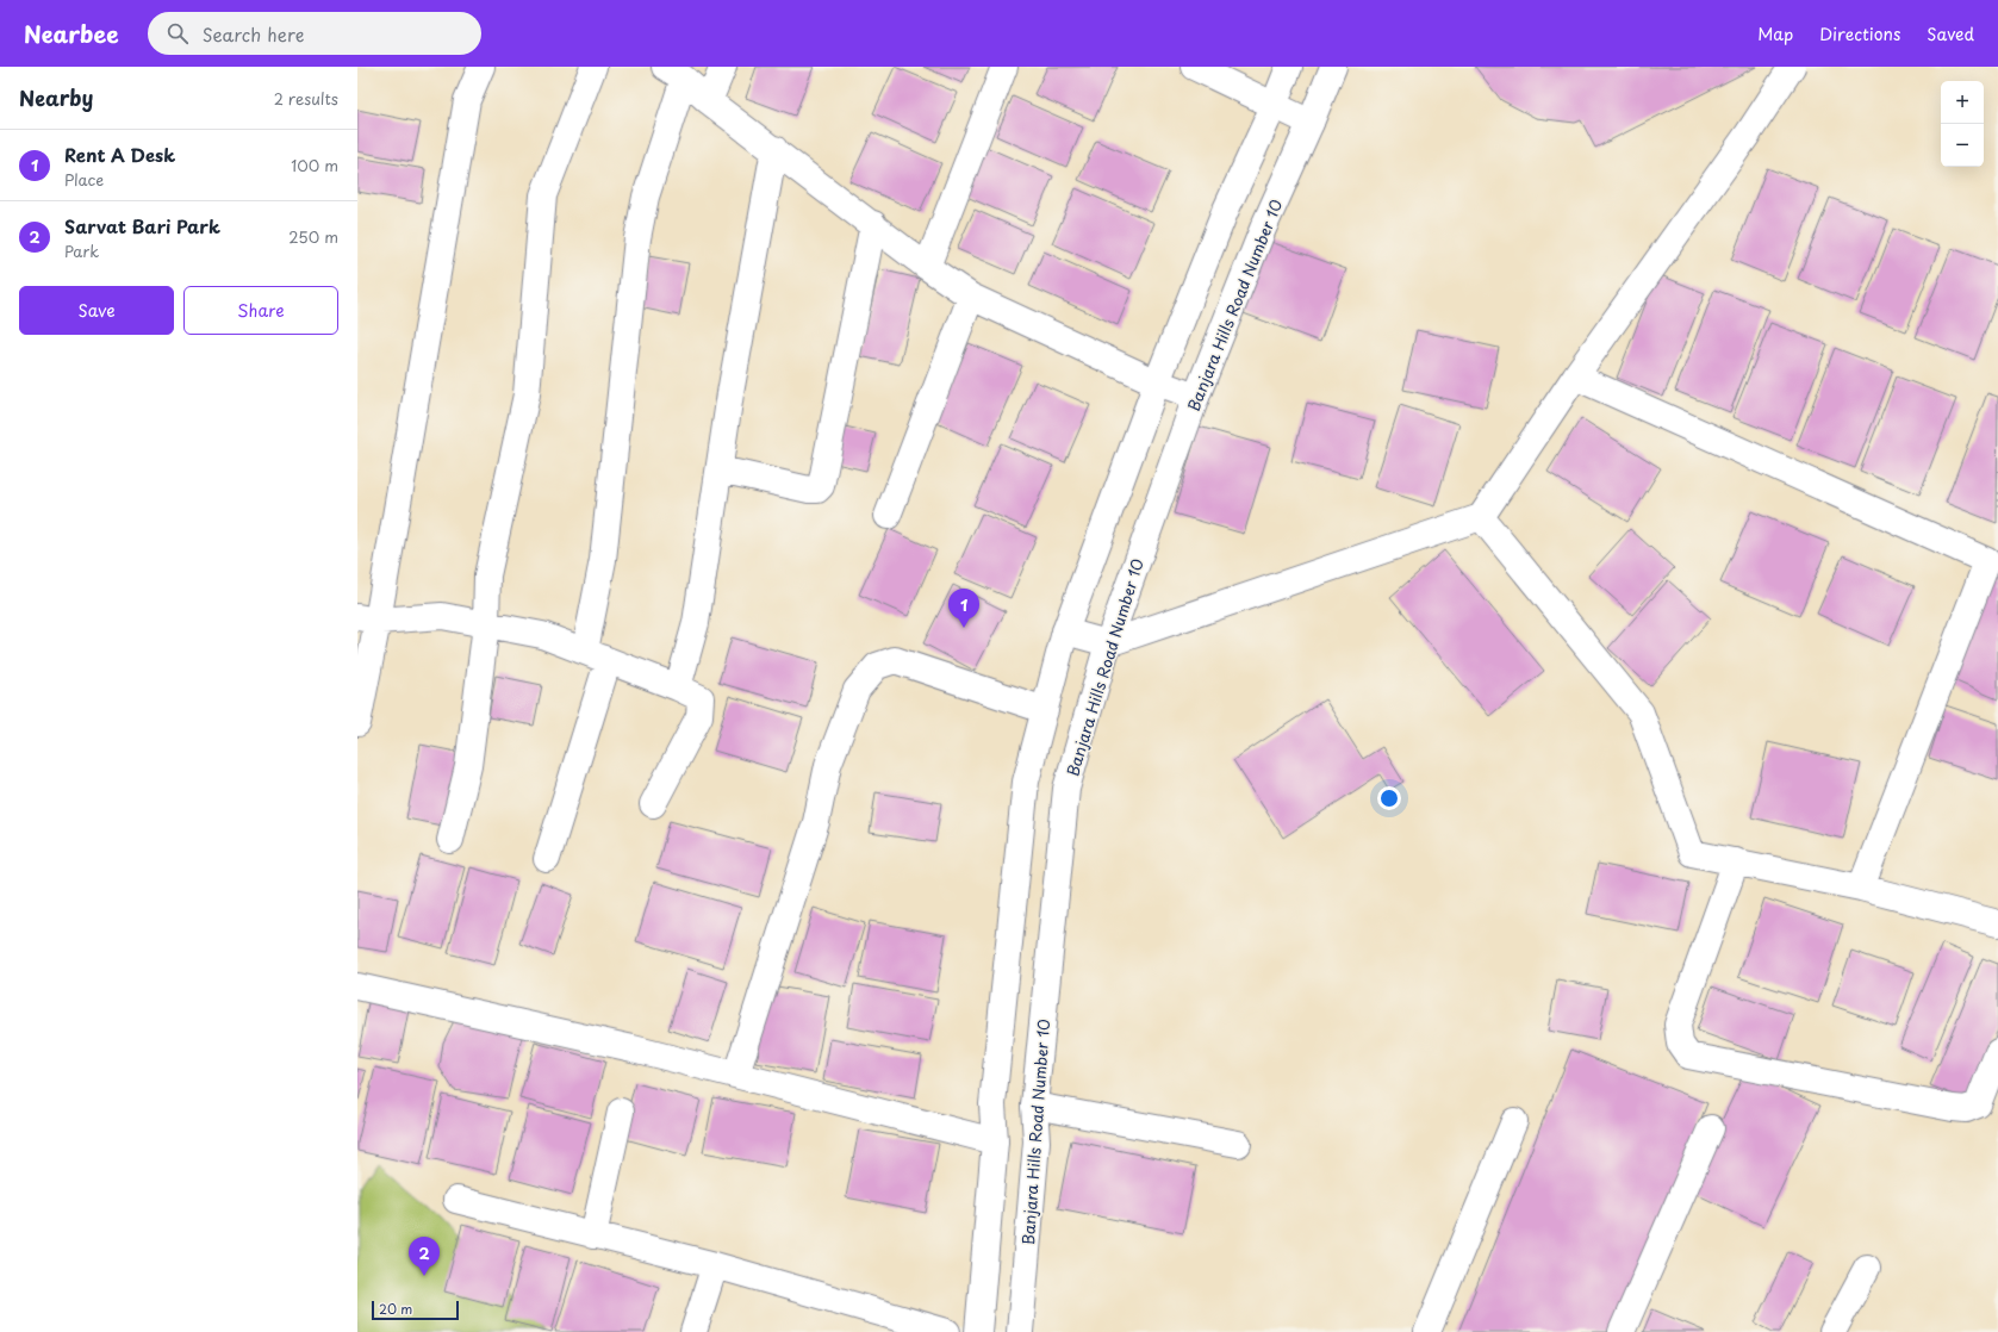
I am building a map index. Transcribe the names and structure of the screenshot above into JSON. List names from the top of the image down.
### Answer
{
  "streets": {
    "street": ["Banjara Hills Road Number 10"]
  },
  "scale_bar": "20 m",
  "page": {
    "header": "Nearbee",
    "search": "Search here",
    "nav": ["Map", "Directions", "Saved"],
    "heading": ["Nearby", "2 results"],
    "map_buttons": ["+", "−"],
    "list": [
      {
        "mark": "1",
        "name": "Rent A Desk",
        "note": "Place",
        "value": "100 m"
      },
      {
        "mark": "2",
        "name": "Sarvat Bari Park",
        "note": "Park",
        "value": "250 m"
      }
    ],
    "buttons": ["Save", "Share"],
    "pins": ["1", "2"],
    "scale": "20 m"
  }
}
